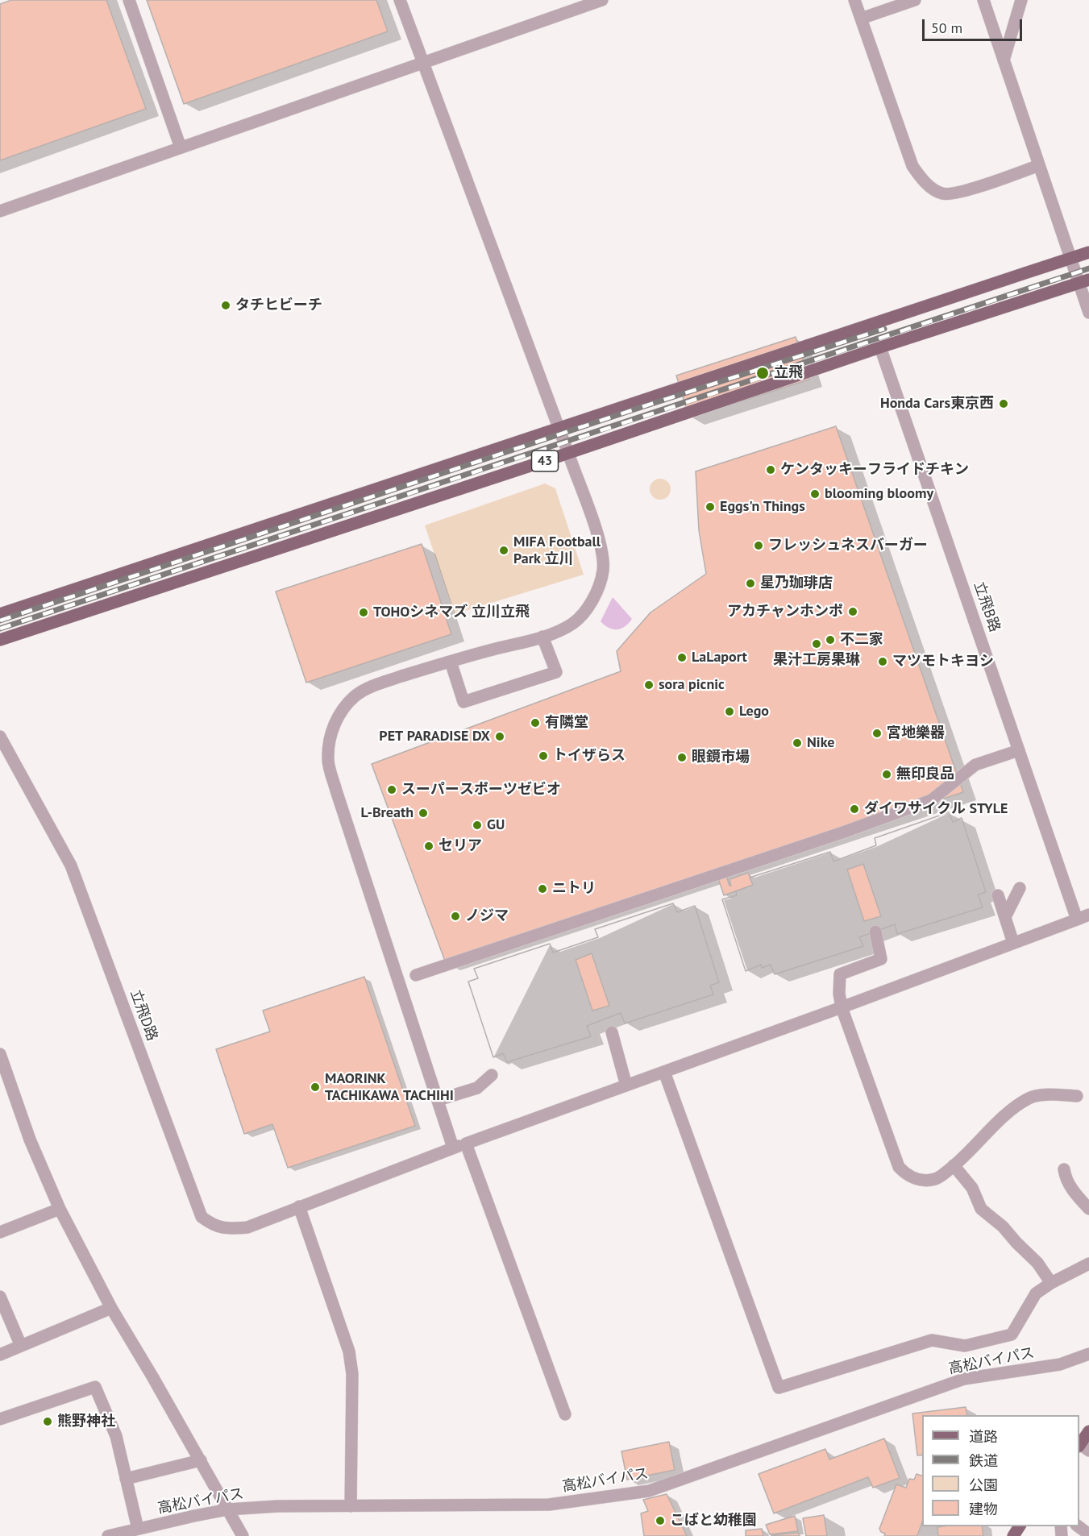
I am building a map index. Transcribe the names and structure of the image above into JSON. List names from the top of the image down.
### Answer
{
  "streets": {
    "main road": ["43"],
    "street": ["立飛B路", "立飛D路", "高松バイパス"]
  },
  "crossings": [
    ["43", "立飛B路"],
    ["立飛B路", "立飛D路"]
  ],
  "places": [
    "タチヒビーチ",
    "立飛",
    "Honda Cars東京西",
    "ケンタッキーフライドチキン",
    "blooming bloomy",
    "Eggs'n Things",
    "フレッシュネスバーガー",
    "MIFA Football Park 立川",
    "星乃珈琲店",
    "アカチャンホンポ",
    "TOHOシネマズ 立川立飛",
    "不二家",
    "果汁工房果琳",
    "LaLaport",
    "マツモトキヨシ",
    "sora picnic",
    "Lego",
    "有隣堂",
    "宮地樂器",
    "PET PARADISE DX",
    "Nike",
    "トイザらス",
    "眼鏡市場",
    "無印良品",
    "スーパースポーツゼビオ",
    "ダイワサイクル STYLE",
    "L-Breath",
    "GU",
    "セリア",
    "ニトリ",
    "ノジマ",
    "MAORINK TACHIKAWA TACHIHI",
    "熊野神社",
    "こばと幼稚園"
  ],
  "legend": [
    "道路",
    "鉄道",
    "公園",
    "建物"
  ],
  "scale_bar": "50 m"
}
